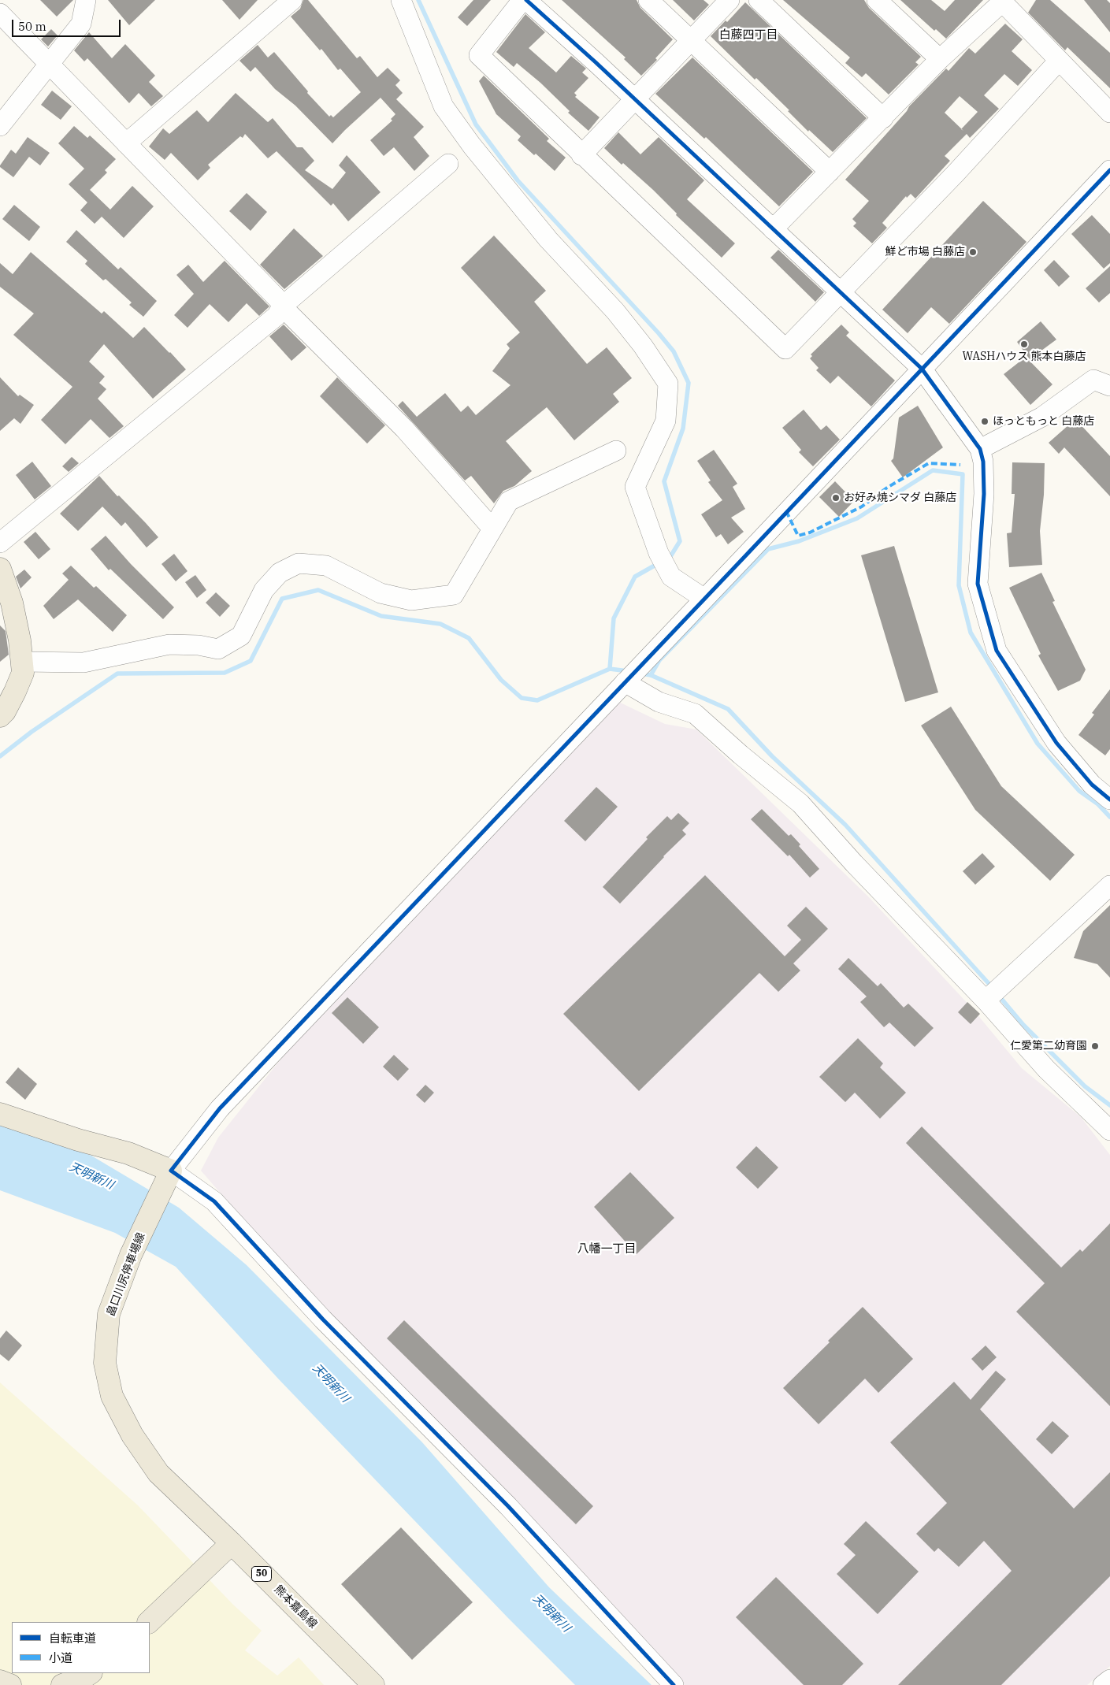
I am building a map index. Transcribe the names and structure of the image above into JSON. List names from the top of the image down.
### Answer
{
  "streets": {
    "main road": ["畠口川尻停車場線", "50", "熊本嘉島線"]
  },
  "crossings": [
    ["畠口川尻停車場線", "熊本嘉島線"]
  ],
  "districts": ["白藤四丁目", "八幡一丁目"],
  "water": ["天明新川"],
  "places": [
    "鮮ど市場 白藤店",
    "WASHハウス 熊本白藤店",
    "ほっともっと 白藤店",
    "お好み焼シマダ 白藤店",
    "仁愛第二幼育園"
  ],
  "legend": ["自転車道", "小道"],
  "scale_bar": "50 m"
}
